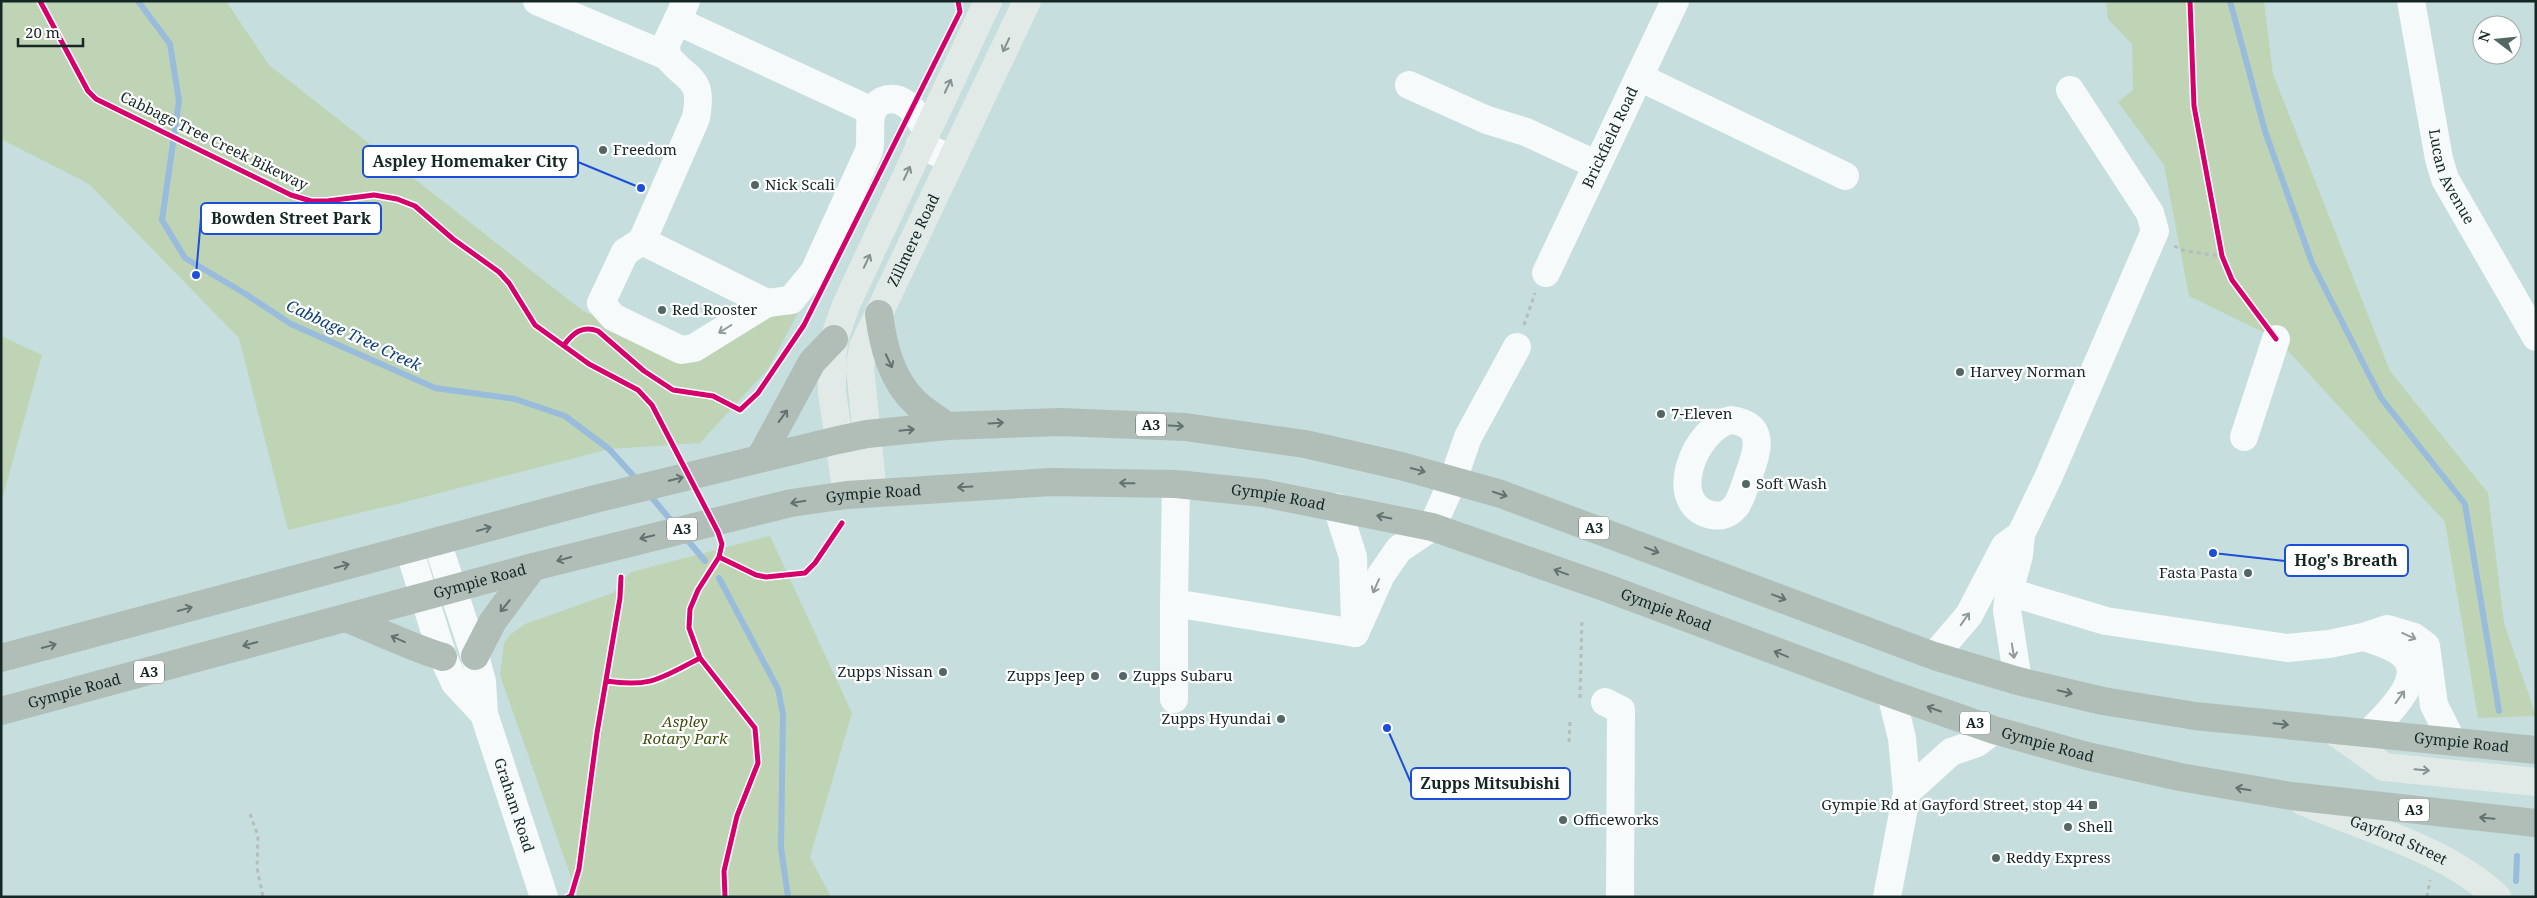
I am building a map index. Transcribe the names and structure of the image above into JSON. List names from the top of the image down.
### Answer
{
  "streets": {
    "highway": ["A3", "Gympie Road"],
    "main road": ["Zillmere Road", "Gayford Street"],
    "street": ["Brickfield Road", "Lucan Avenue", "Graham Road"],
    "cycle path": ["Cabbage Tree Creek Bikeway"]
  },
  "crossings": [
    ["Zillmere Road", "Gympie Road"],
    ["Gympie Road", "Graham Road"],
    ["Gympie Road", "Gayford Street"]
  ],
  "water": ["Cabbage Tree Creek"],
  "parks": ["Aspley Rotary Park"],
  "places": {
    "other": [
      "Freedom",
      "Nick Scali",
      "Aspley Homemaker City",
      "Bowden Street Park",
      "Red Rooster",
      "Harvey Norman",
      "7-Eleven",
      "Soft Wash",
      "Hog's Breath",
      "Fasta Pasta",
      "Zupps Nissan",
      "Zupps Jeep",
      "Zupps Subaru",
      "Zupps Hyundai",
      "Zupps Mitsubishi",
      "Officeworks",
      "Shell",
      "Reddy Express"
    ],
    "transit": ["Gympie Rd at Gayford Street, stop 44"]
  },
  "scale_bar": "20 m",
  "north": "left"
}
